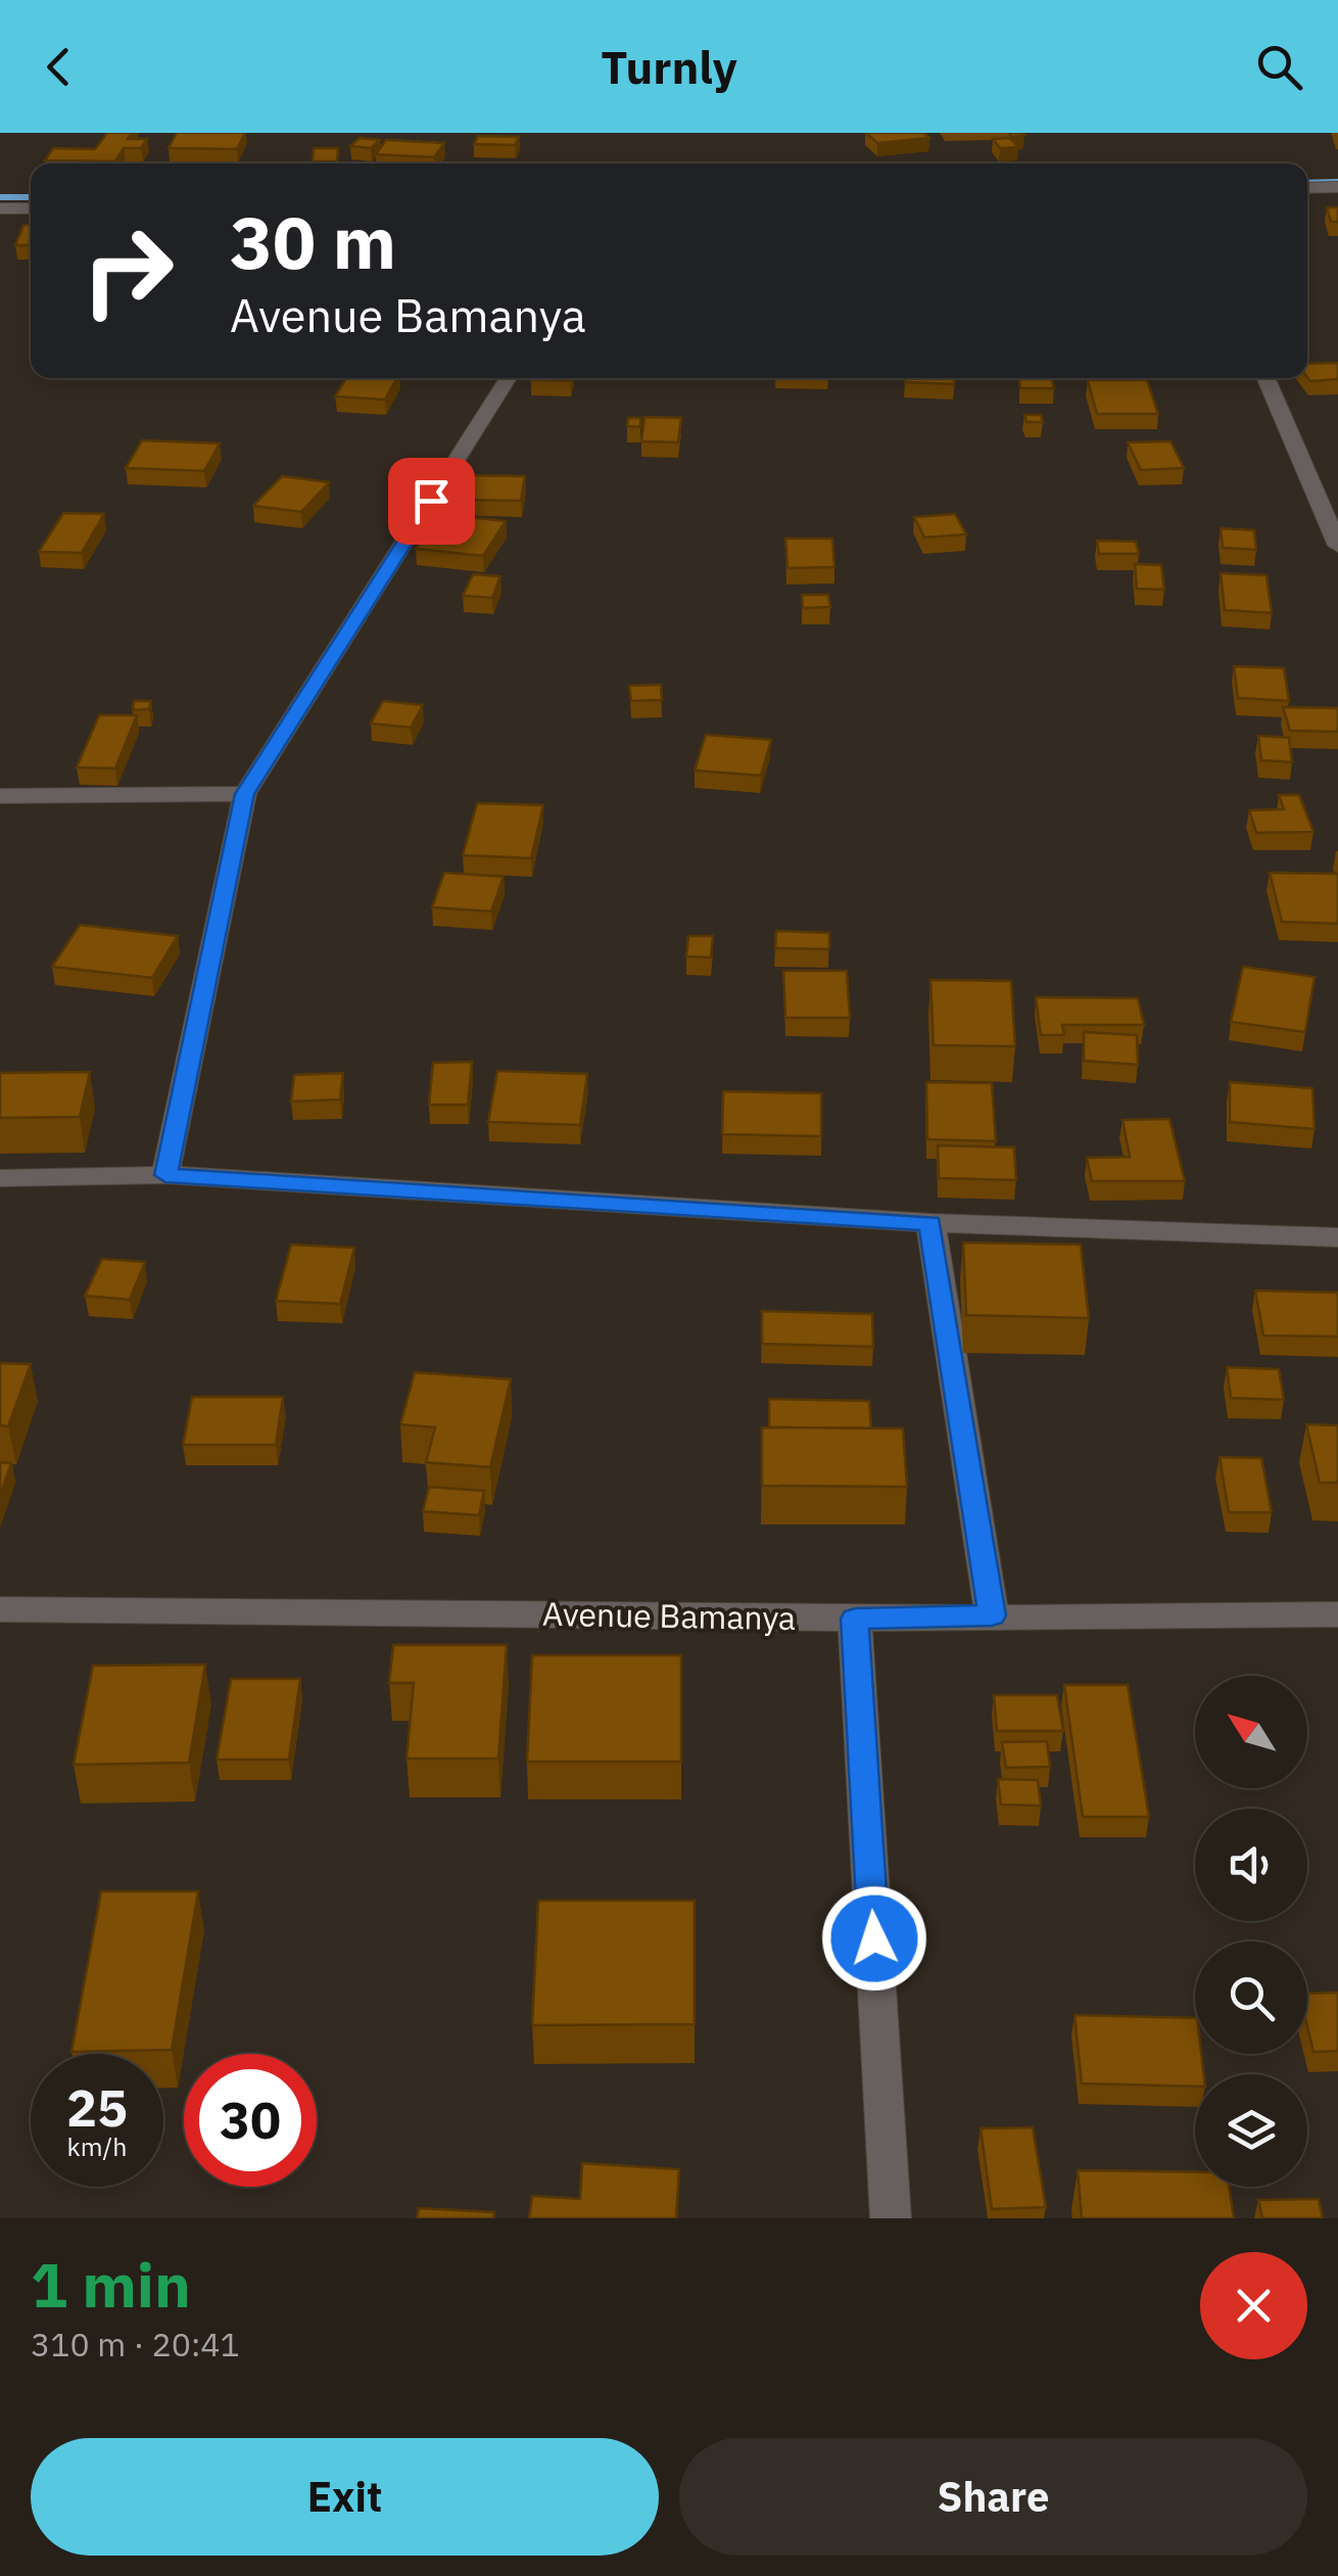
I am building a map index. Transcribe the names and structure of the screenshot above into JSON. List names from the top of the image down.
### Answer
{
  "streets": {
    "street": ["Avenue Bamanya"]
  },
  "north": "top left",
  "page": {
    "header": "Turnly",
    "turn": ["30 m", "Avenue Bamanya"],
    "speed": "25 km/h",
    "limit": "30",
    "heading": ["1 min", "310 m · 20:41"],
    "buttons": ["Exit", "Share"]
  }
}
